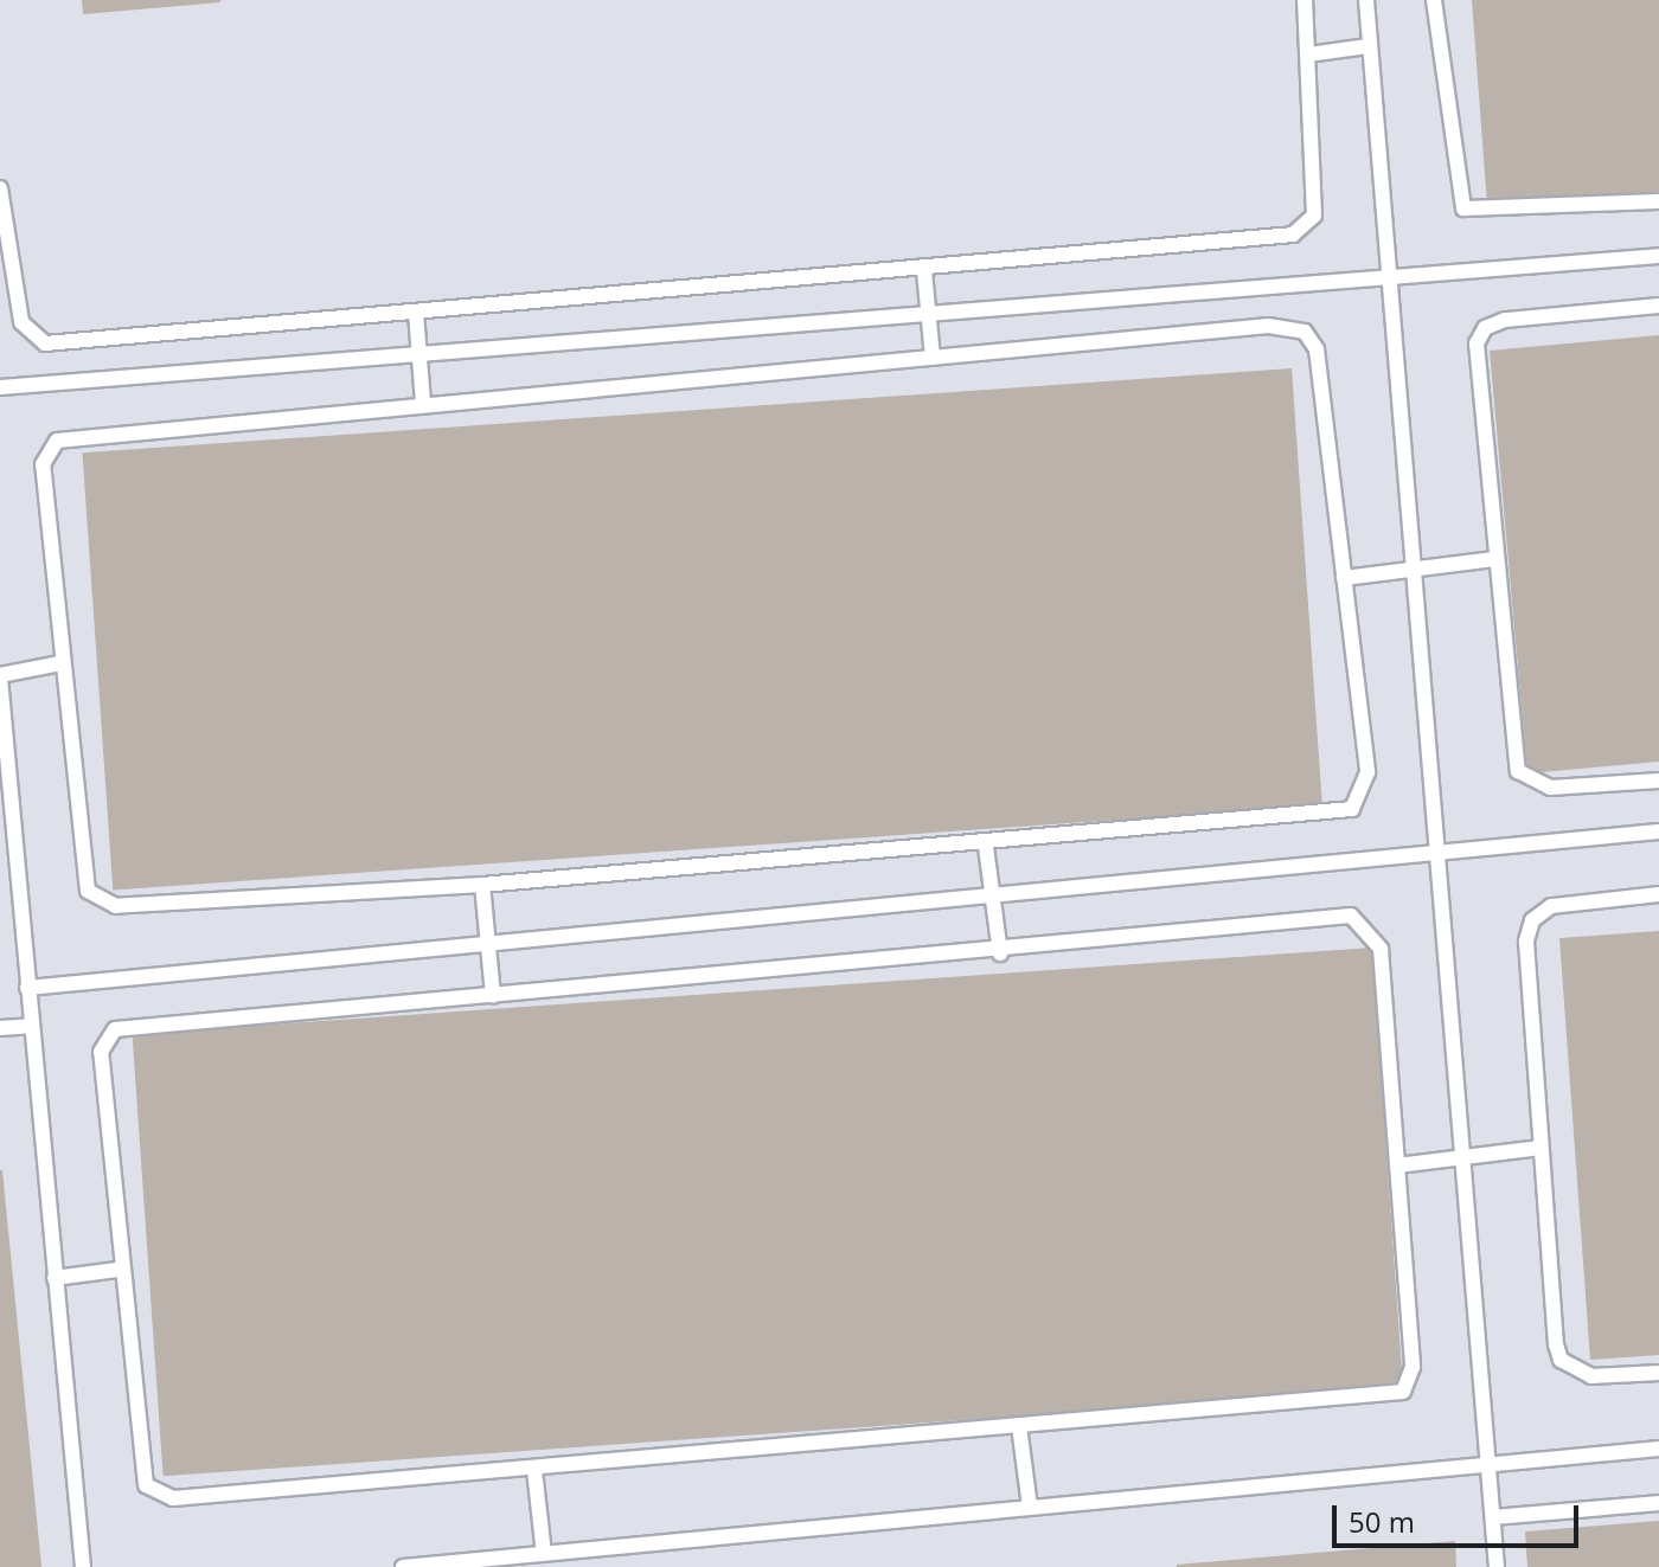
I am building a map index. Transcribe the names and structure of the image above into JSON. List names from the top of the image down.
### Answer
{
  "scale_bar": "50 m"
}
